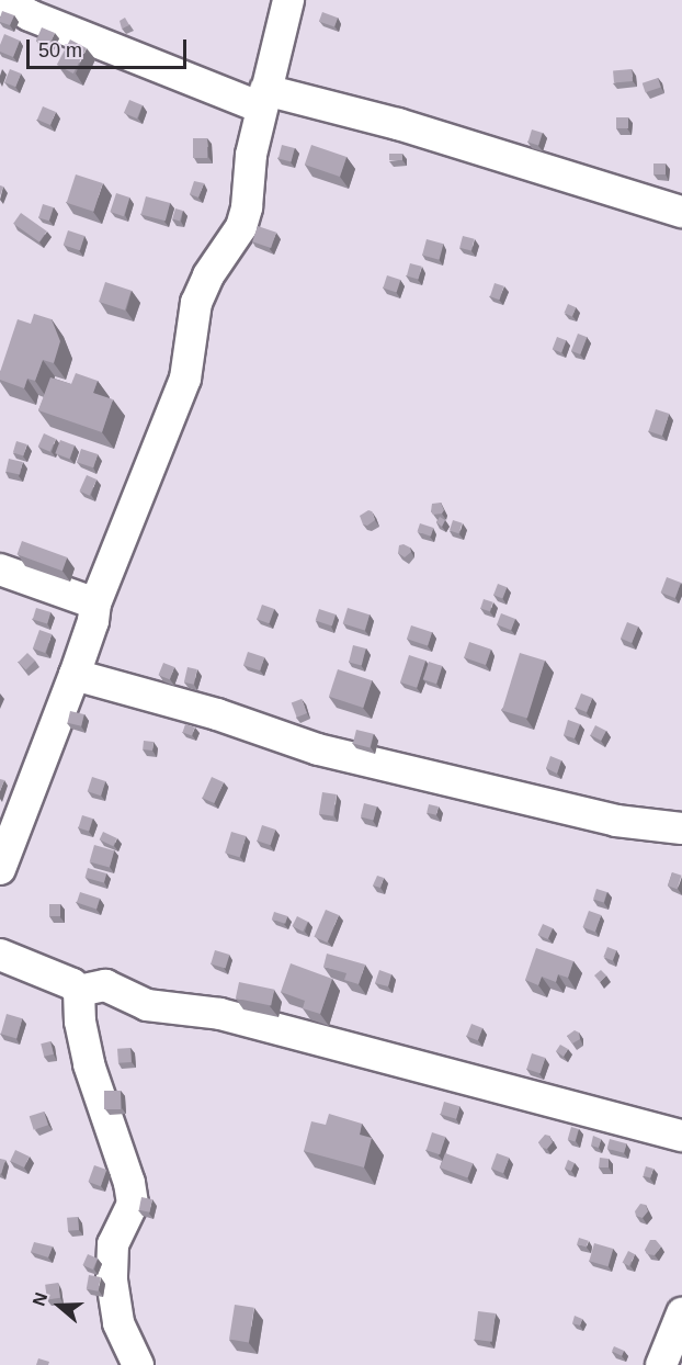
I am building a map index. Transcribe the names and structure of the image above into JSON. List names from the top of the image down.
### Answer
{
  "scale_bar": "50 m",
  "north": "left"
}
